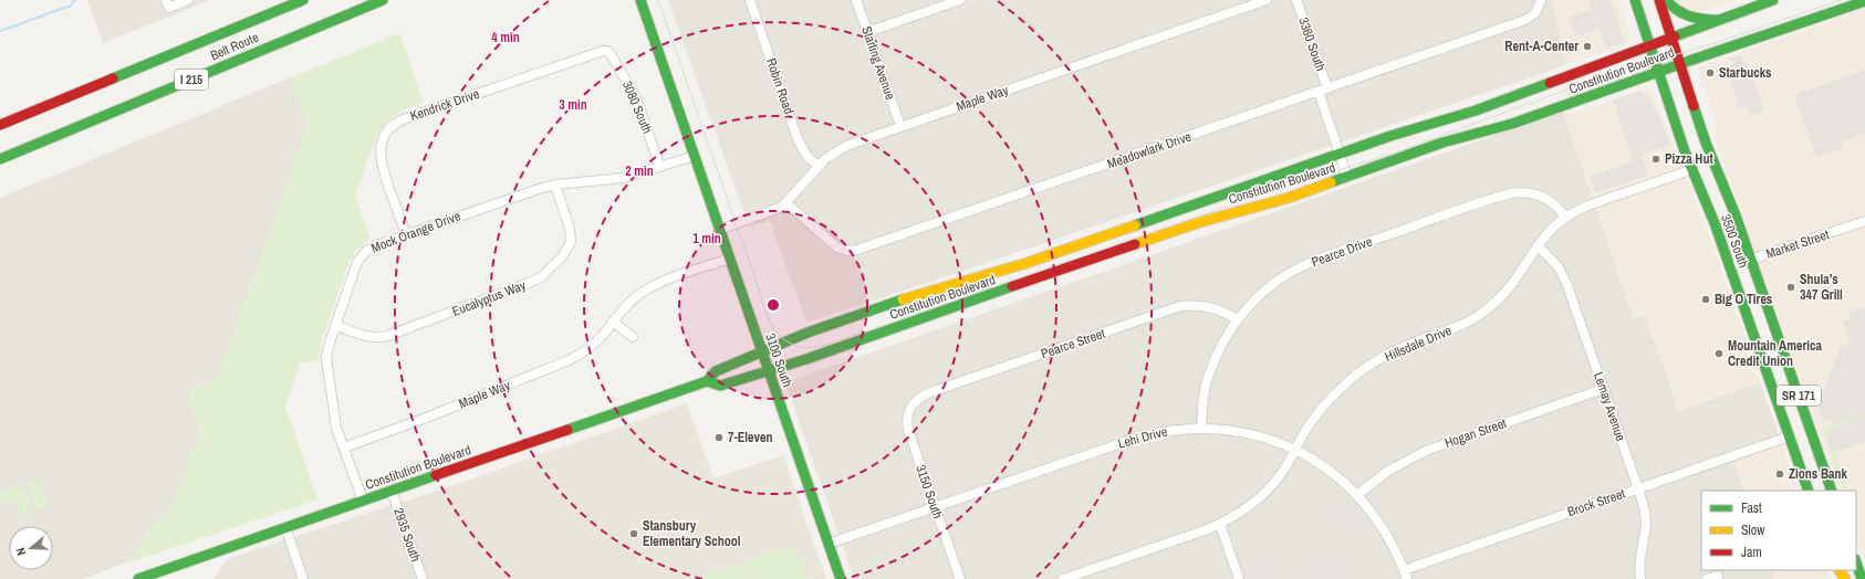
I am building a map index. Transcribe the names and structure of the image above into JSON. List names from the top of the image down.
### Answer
{
  "streets": {
    "main road": [
      "Belt Route",
      "Constitution Boulevard",
      "I 215",
      "3500 South",
      "3100 South",
      "SR 171"
    ],
    "street": [
      "3360 South",
      "Starling Avenue",
      "Robin Road",
      "Maple Way",
      "Kendrick Drive",
      "3080 South",
      "Meadowlark Drive",
      "Mock Orange Drive",
      "Market Street",
      "Pearce Drive",
      "Eucalyptus Way",
      "Pearce Street",
      "Hillsdale Drive",
      "Lemay Avenue",
      "Hogan Street",
      "Lehi Drive",
      "3150 South",
      "Brock Street",
      "2935 South"
    ]
  },
  "crossings": [
    ["3360 South", "Constitution Boulevard"],
    ["3360 South", "Meadowlark Drive"],
    ["Starling Avenue", "Maple Way"],
    ["Constitution Boulevard", "Mock Orange Drive"],
    ["Constitution Boulevard", "3500 South"],
    ["Constitution Boulevard", "3100 South"],
    ["Constitution Boulevard", "2935 South"],
    ["Robin Road", "Maple Way"],
    ["Maple Way", "Meadowlark Drive"],
    ["Maple Way", "Mock Orange Drive"],
    ["Maple Way", "3100 South"],
    ["Kendrick Drive", "3080 South"],
    ["Kendrick Drive", "Mock Orange Drive"],
    ["3080 South", "Mock Orange Drive"],
    ["Mock Orange Drive", "Eucalyptus Way"],
    ["Mock Orange Drive", "3100 South"],
    ["3500 South", "Market Street"],
    ["3500 South", "Hillsdale Drive"],
    ["3500 South", "Brock Street"],
    ["Pearce Drive", "Pearce Street"],
    ["Pearce Drive", "Hillsdale Drive"],
    ["Pearce Drive", "Lehi Drive"],
    ["Pearce Street", "3150 South"],
    ["Hillsdale Drive", "Lemay Avenue"],
    ["Hillsdale Drive", "Lehi Drive"],
    ["3100 South", "Lehi Drive"],
    ["Lemay Avenue", "Hogan Street"],
    ["Lemay Avenue", "Brock Street"],
    ["Hogan Street", "Lehi Drive"],
    ["Lehi Drive", "3150 South"],
    ["Lehi Drive", "Brock Street"]
  ],
  "places": [
    "Rent-A-Center",
    "Starbucks",
    "Pizza Hut",
    "Shula’s 347 Grill",
    "Big O Tires",
    "Mountain America Credit Union",
    "7-Eleven",
    "Zions Bank",
    "Stansbury Elementary School"
  ],
  "legend": ["Fast", "Slow", "Jam"],
  "north": "left",
  "rings": [
    "4 min",
    "3 min",
    "2 min",
    "1 min"
  ]
}
